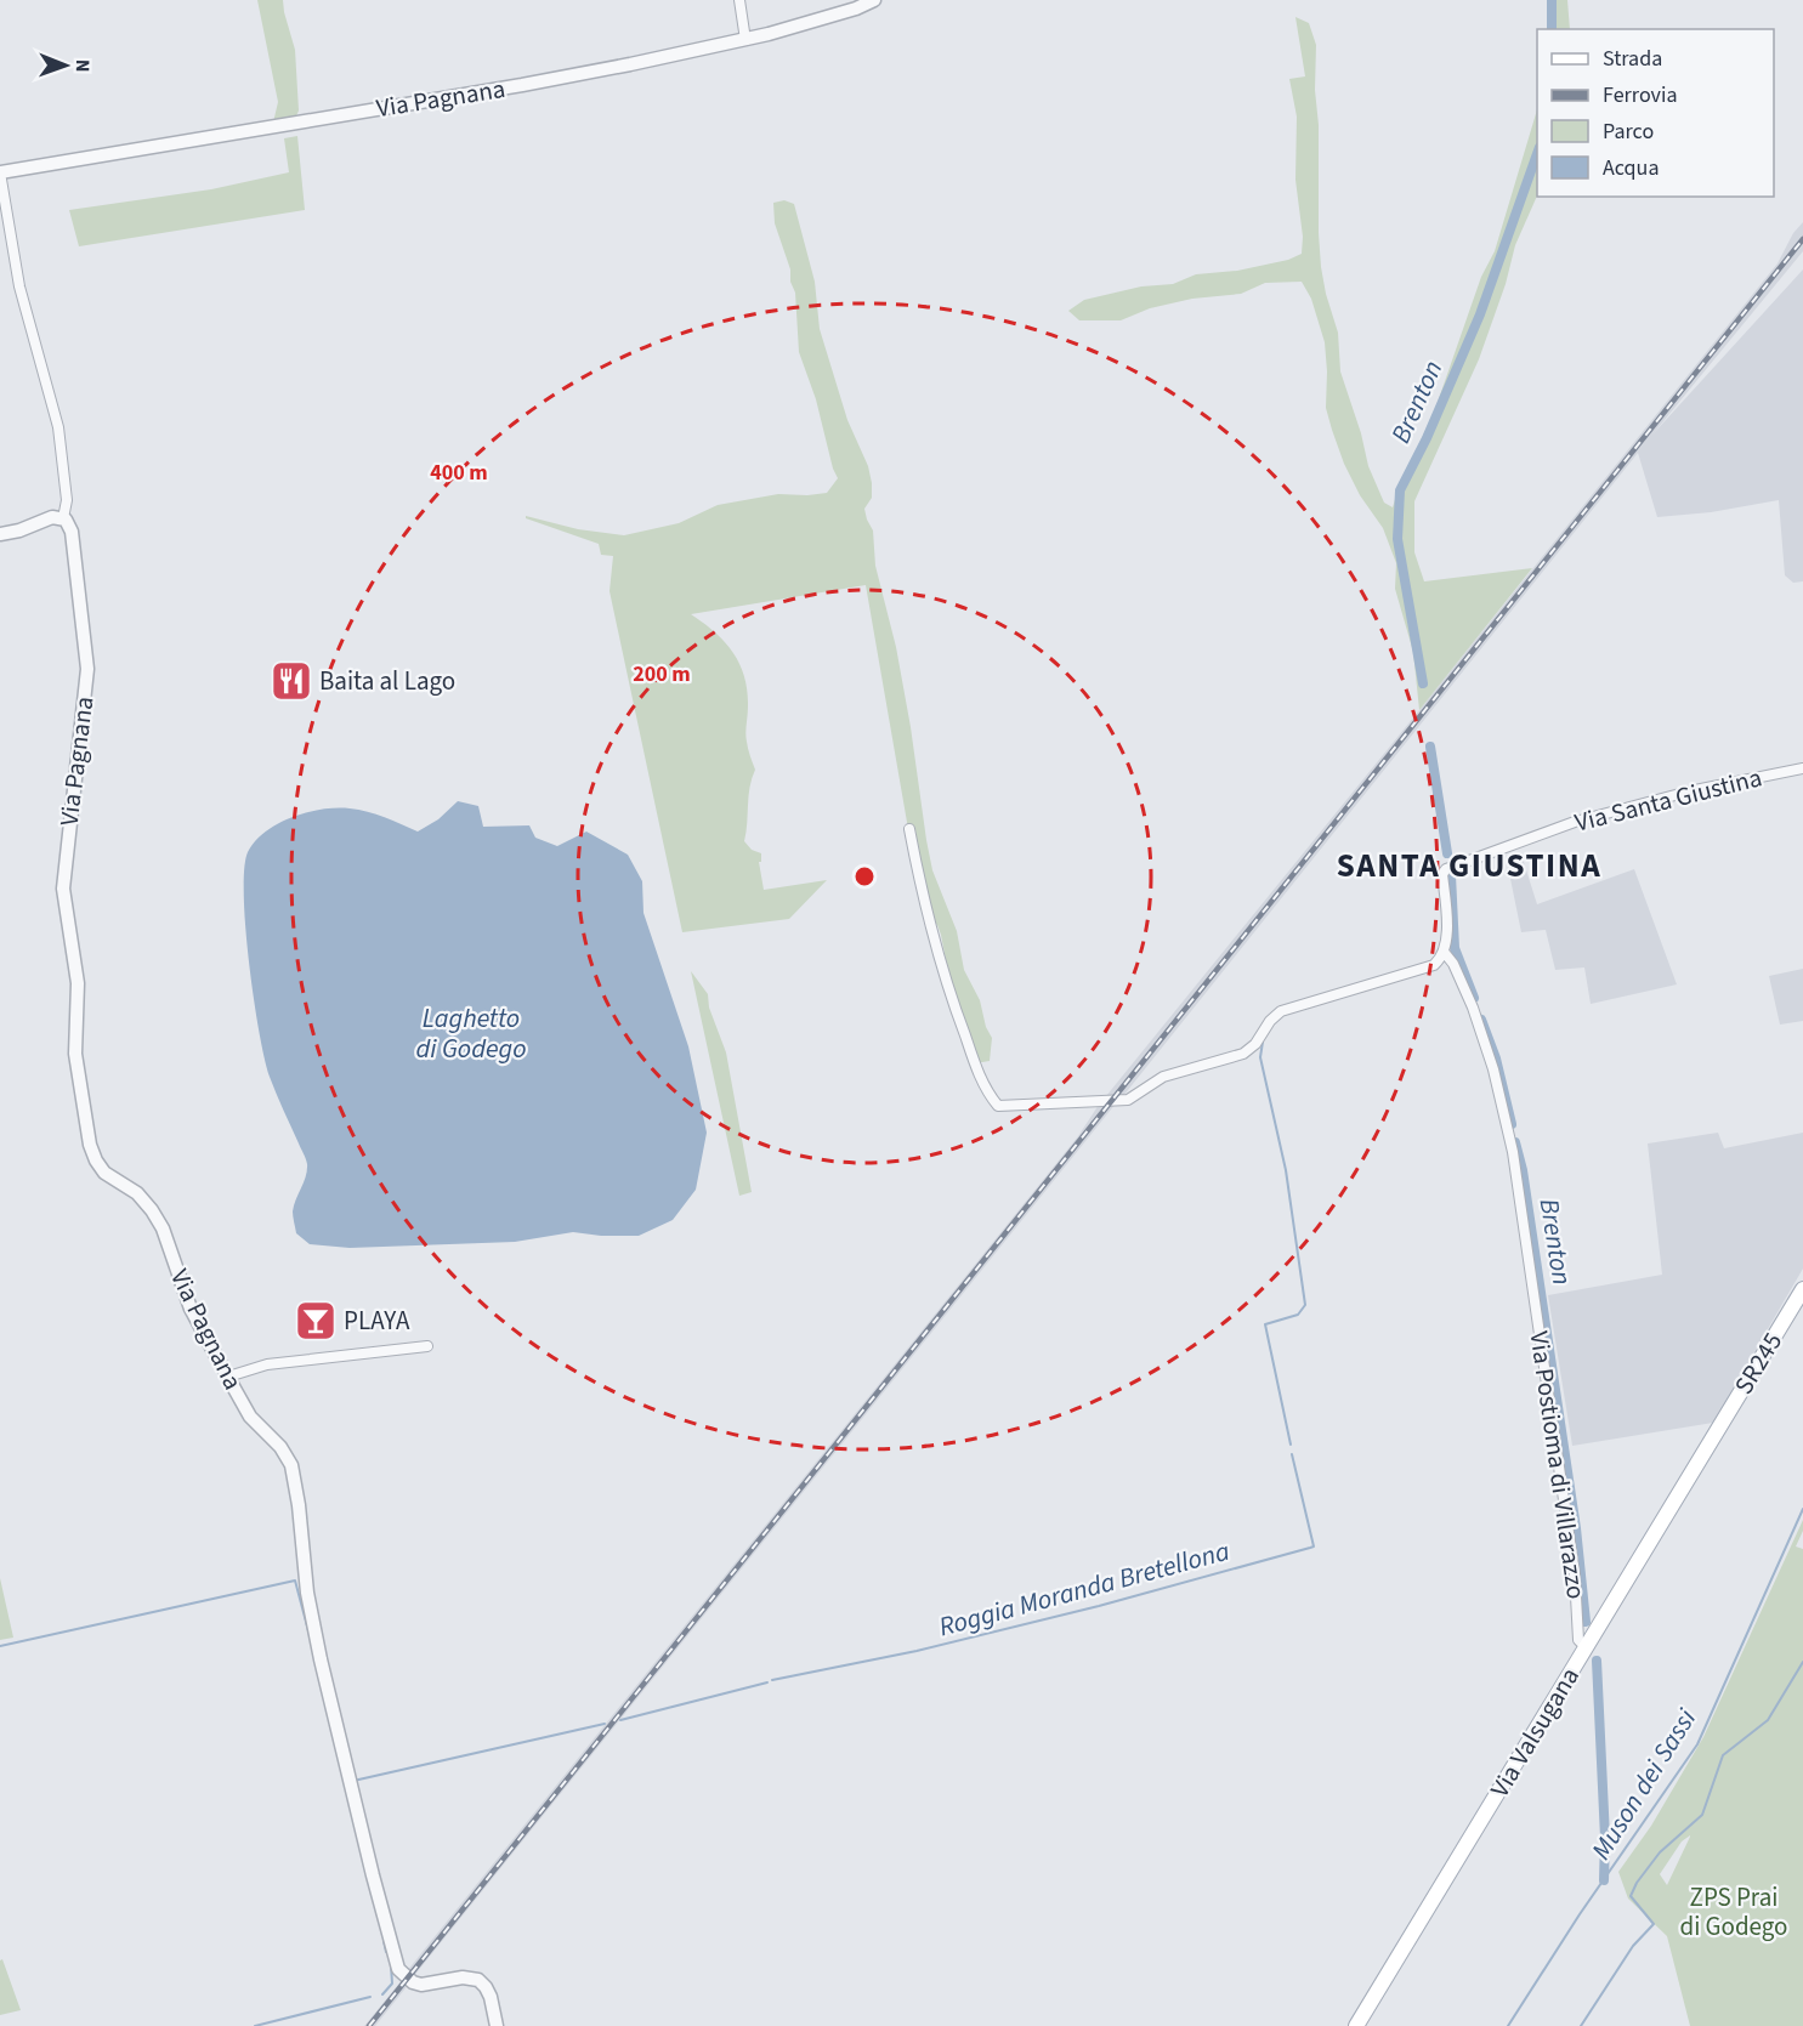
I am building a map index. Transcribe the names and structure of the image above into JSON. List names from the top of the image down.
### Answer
{
  "streets": {
    "main road": ["SR245", "Via Valsugana"],
    "street": ["Via Pagnana", "Via Santa Giustina", "Via Postioma di Villarazzo"]
  },
  "crossings": [
    ["Via Santa Giustina", "Via Postioma di Villarazzo"],
    ["SR245", "Via Valsugana"],
    ["Via Postioma di Villarazzo", "Via Valsugana"]
  ],
  "districts": ["SANTA GIUSTINA"],
  "water": [
    "Brenton",
    "Laghetto di Godego",
    "Roggia Moranda Bretellona",
    "Muson dei Sassi"
  ],
  "parks": ["ZPS Prai di Godego"],
  "places": {
    "restaurant": ["Baita al Lago"],
    "bar": ["PLAYA"]
  },
  "legend": [
    "Strada",
    "Ferrovia",
    "Parco",
    "Acqua"
  ],
  "north": "right",
  "rings": ["400 m", "200 m"]
}
